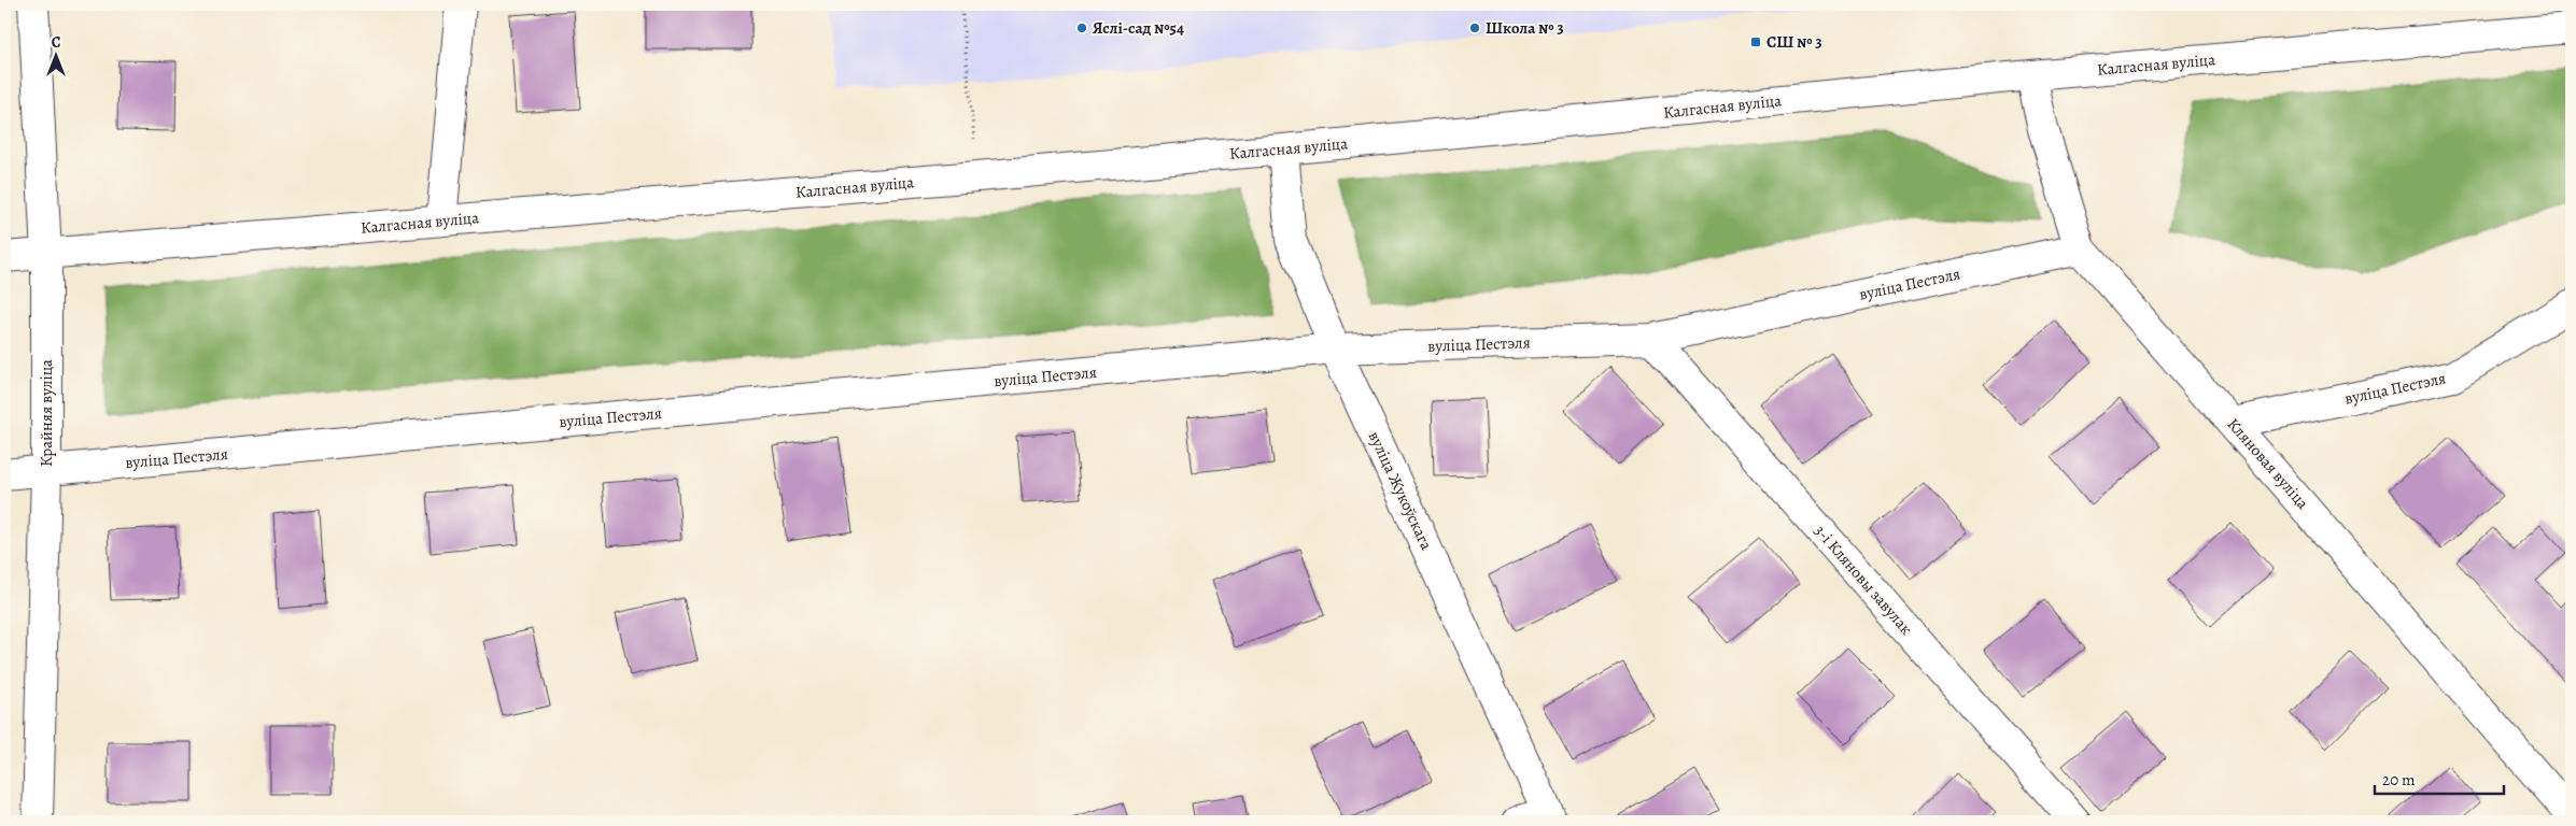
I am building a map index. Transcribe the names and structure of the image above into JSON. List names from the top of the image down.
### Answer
{
  "streets": {
    "street": [
      "Калгасная вуліца",
      "вуліца Пестэля",
      "Крайняя вуліца",
      "Кляновая вуліца",
      "вуліца Жукоўскага",
      "3-і Кляновы завулак"
    ]
  },
  "crossings": [
    ["Калгасная вуліца", "Крайняя вуліца"],
    ["Калгасная вуліца", "Кляновая вуліца"],
    ["Калгасная вуліца", "вуліца Жукоўскага"],
    ["вуліца Пестэля", "Крайняя вуліца"],
    ["вуліца Пестэля", "Кляновая вуліца"],
    ["вуліца Пестэля", "вуліца Жукоўскага"],
    ["вуліца Пестэля", "3-і Кляновы завулак"]
  ],
  "places": {
    "other": ["Яслі-сад №54", "Школа № 3"],
    "transit": ["СШ № 3"]
  },
  "scale_bar": "20 m",
  "north": "top"
}
